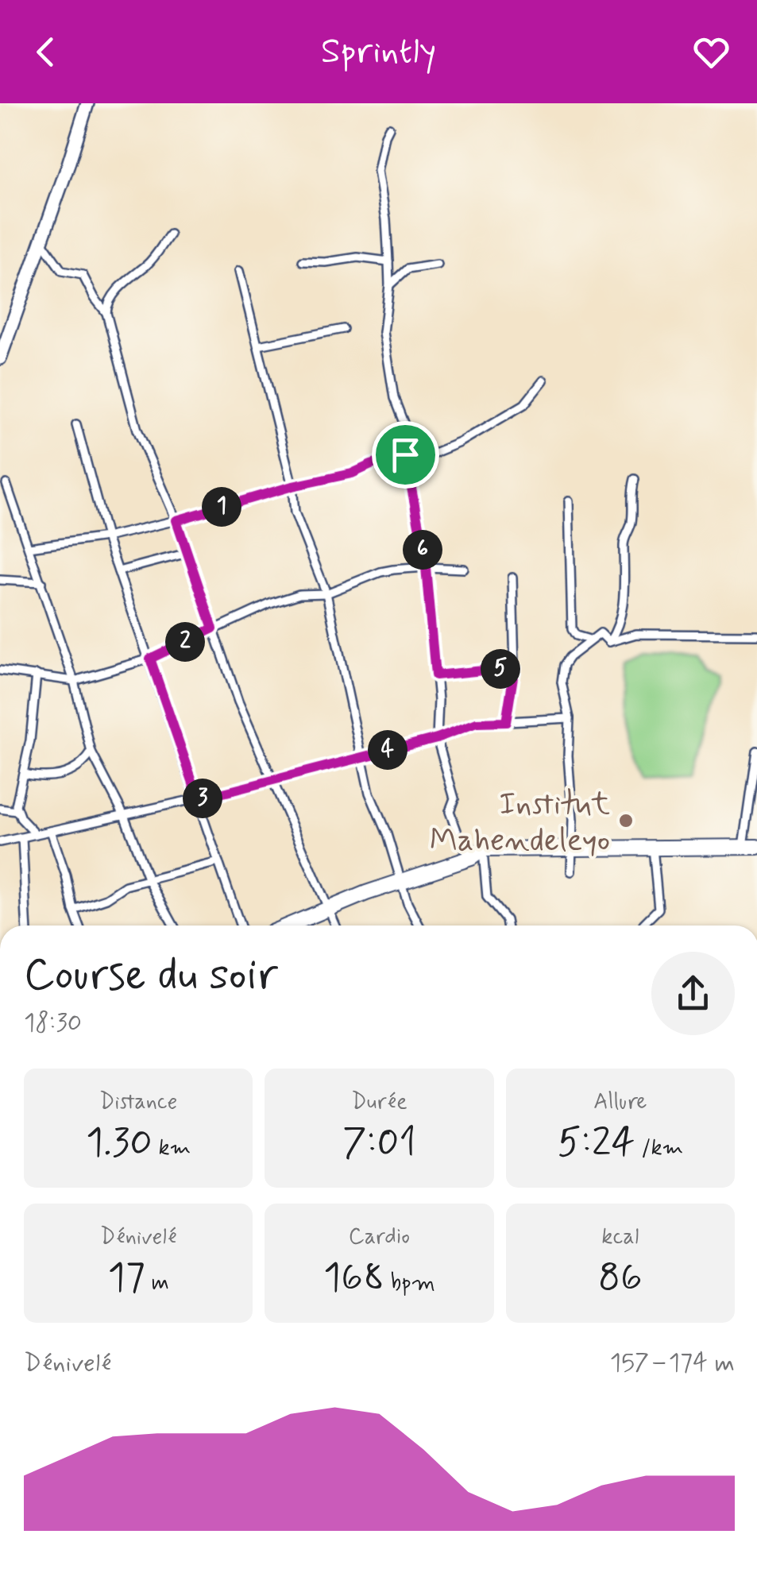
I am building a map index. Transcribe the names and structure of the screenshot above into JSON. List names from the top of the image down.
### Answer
{
  "places": ["Institut Mahendeleyo"],
  "page": {
    "header": "Sprintly",
    "pins": [
      "1",
      "6",
      "2",
      "5",
      "4",
      "3"
    ],
    "heading": ["Course du soir", "18:30"],
    "stats": [
      ["Distance", "1.30 km"],
      ["Durée", "7:01"],
      ["Allure", "5:24 /km"],
      ["Dénivelé", "17 m"],
      ["Cardio", "168 bpm"],
      ["kcal", "86"]
    ],
    "chart": ["Dénivelé", "157–174 m"]
  }
}
